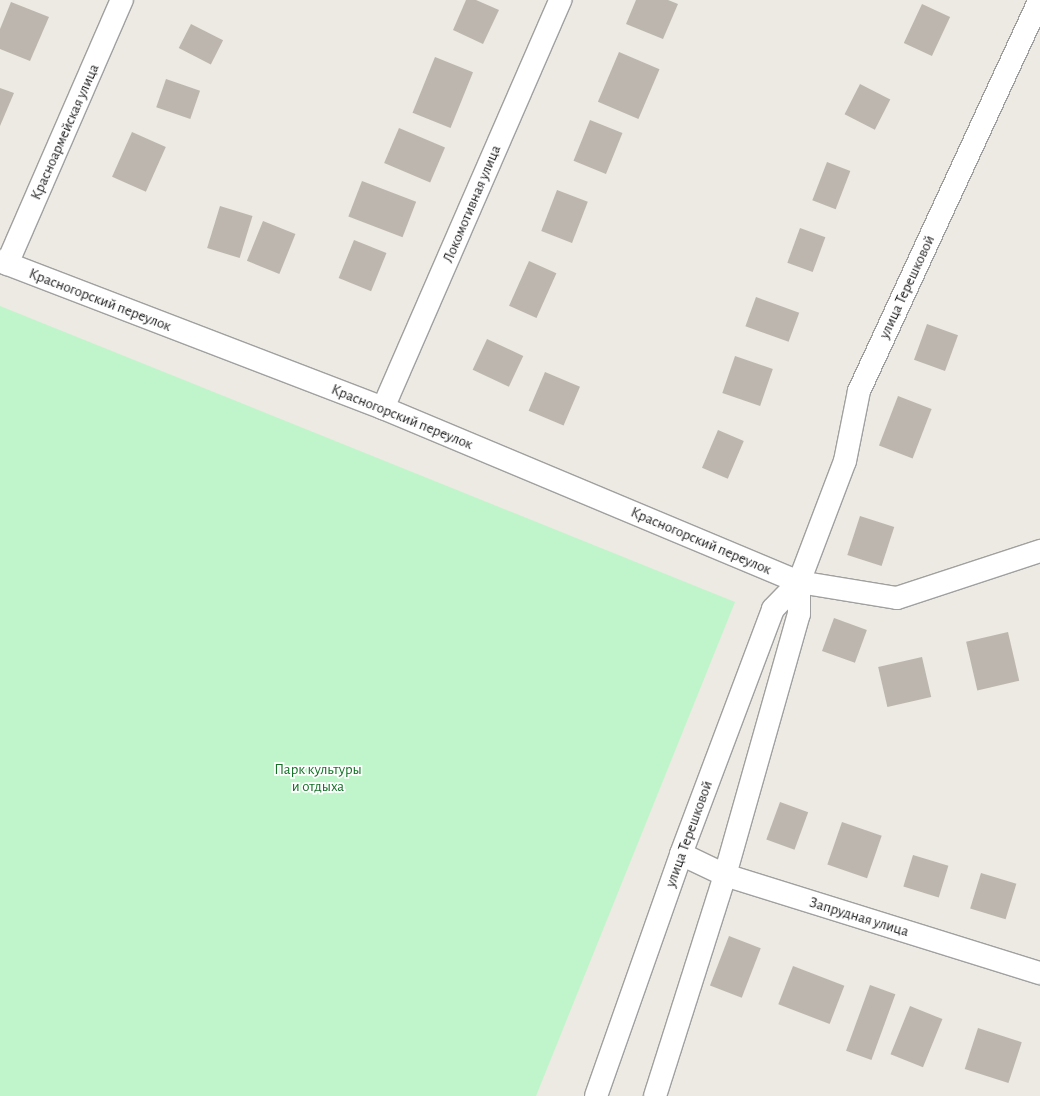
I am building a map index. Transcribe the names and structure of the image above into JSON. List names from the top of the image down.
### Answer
{
  "streets": {
    "street": [
      "Красноармейская улица",
      "Локомотивная улица",
      "улица Терешковой",
      "Красногорский переулок",
      "Запрудная улица"
    ]
  },
  "crossings": [
    ["Красноармейская улица", "Красногорский переулок"],
    ["Локомотивная улица", "Красногорский переулок"],
    ["улица Терешковой", "Красногорский переулок"],
    ["улица Терешковой", "Запрудная улица"]
  ],
  "parks": ["Парк культуры и отдыха"]
}
